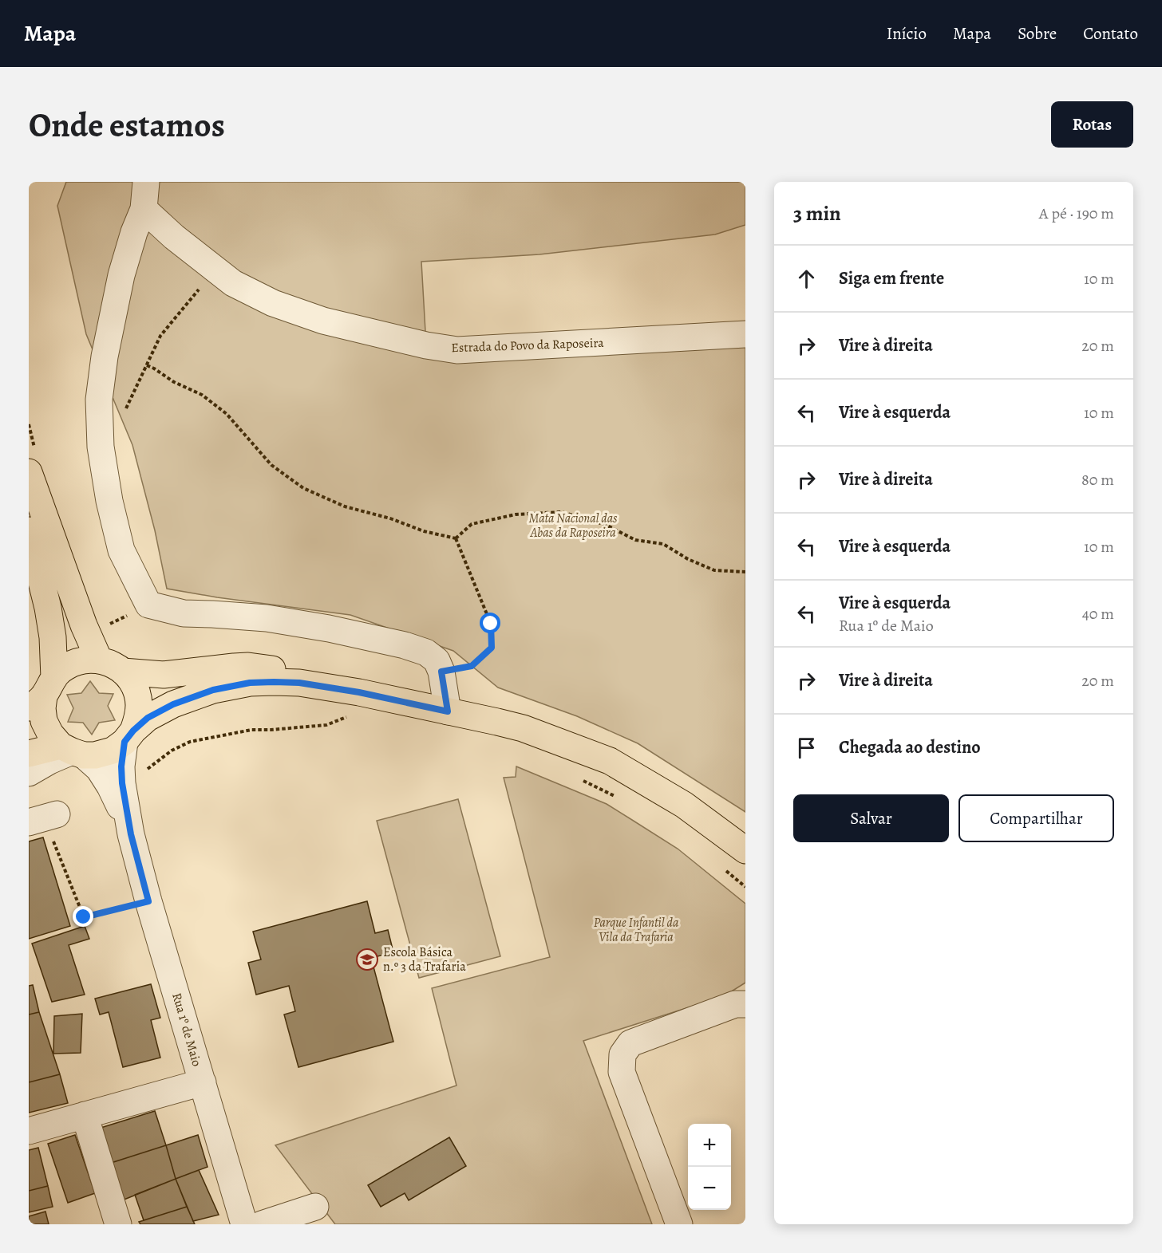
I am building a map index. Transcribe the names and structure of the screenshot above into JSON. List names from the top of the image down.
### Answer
{
  "streets": {
    "street": ["Estrada do Povo da Raposeira", "Rua 1º de Maio"]
  },
  "parks": ["Mata Nacional das Abas da Raposeira", "Parque Infantil da Vila da Trafaria"],
  "places": {
    "school or university": ["Escola Básica n.º 3 da Trafaria"]
  },
  "page": {
    "header": "Mapa",
    "nav": [
      "Início",
      "Mapa",
      "Sobre",
      "Contato"
    ],
    "buttons": [
      "Rotas",
      ["Salvar", "Compartilhar"]
    ],
    "title": "Onde estamos",
    "heading": ["3 min", "A pé · 190 m"],
    "list": [
      ["Siga em frente", "10 m"],
      ["Vire à direita", "20 m"],
      ["Vire à esquerda", "10 m"],
      ["Vire à direita", "80 m"],
      ["Vire à esquerda", "10 m"],
      ["Vire à esquerda", "Rua 1º de Maio", "40 m"],
      ["Vire à direita", "20 m"],
      "Chegada ao destino"
    ],
    "map_buttons": ["+", "−"]
  }
}
